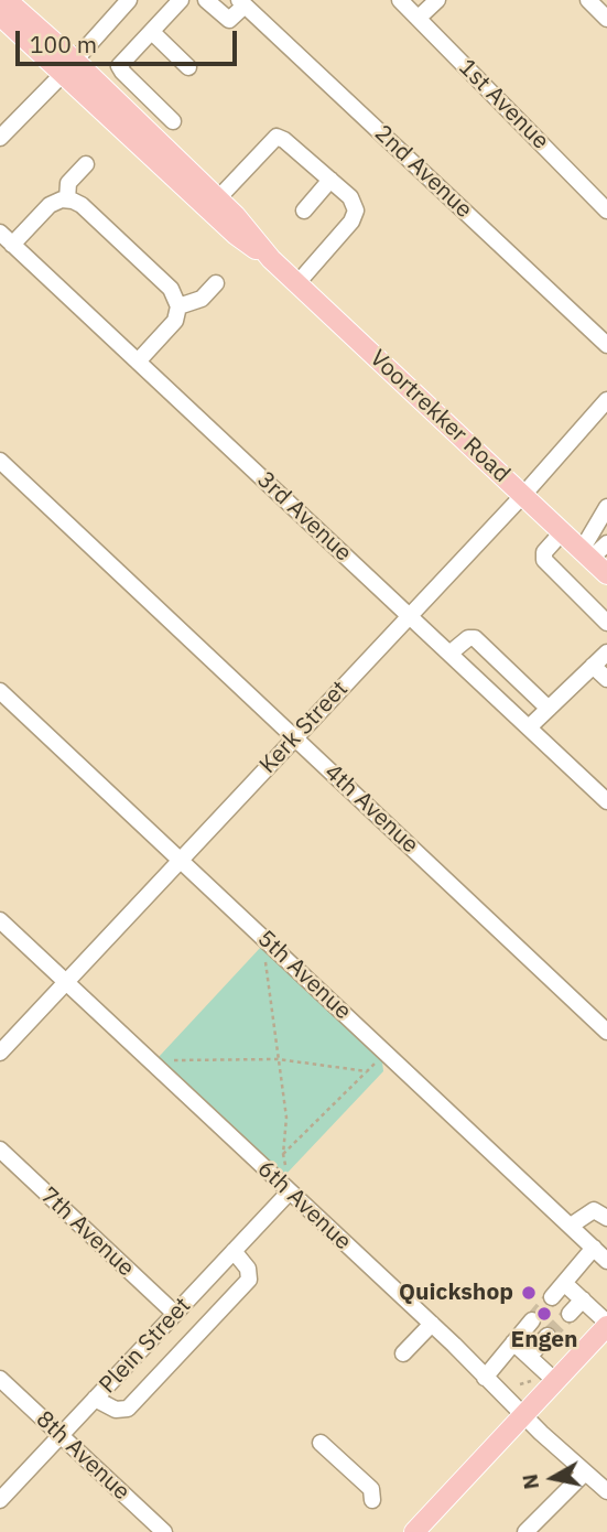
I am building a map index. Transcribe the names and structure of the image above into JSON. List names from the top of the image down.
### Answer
{
  "streets": {
    "main road": ["Voortrekker Road"],
    "street": [
      "1st Avenue",
      "2nd Avenue",
      "3rd Avenue",
      "Kerk Street",
      "4th Avenue",
      "5th Avenue",
      "6th Avenue",
      "7th Avenue",
      "Plein Street",
      "8th Avenue"
    ]
  },
  "crossings": [
    ["Voortrekker Road", "Kerk Street"],
    ["3rd Avenue", "Kerk Street"],
    ["Kerk Street", "4th Avenue"],
    ["Kerk Street", "5th Avenue"],
    ["Kerk Street", "6th Avenue"],
    ["6th Avenue", "Plein Street"],
    ["7th Avenue", "Plein Street"],
    ["Plein Street", "8th Avenue"]
  ],
  "places": ["Quickshop", "Engen"],
  "scale_bar": "100 m",
  "north": "left"
}
